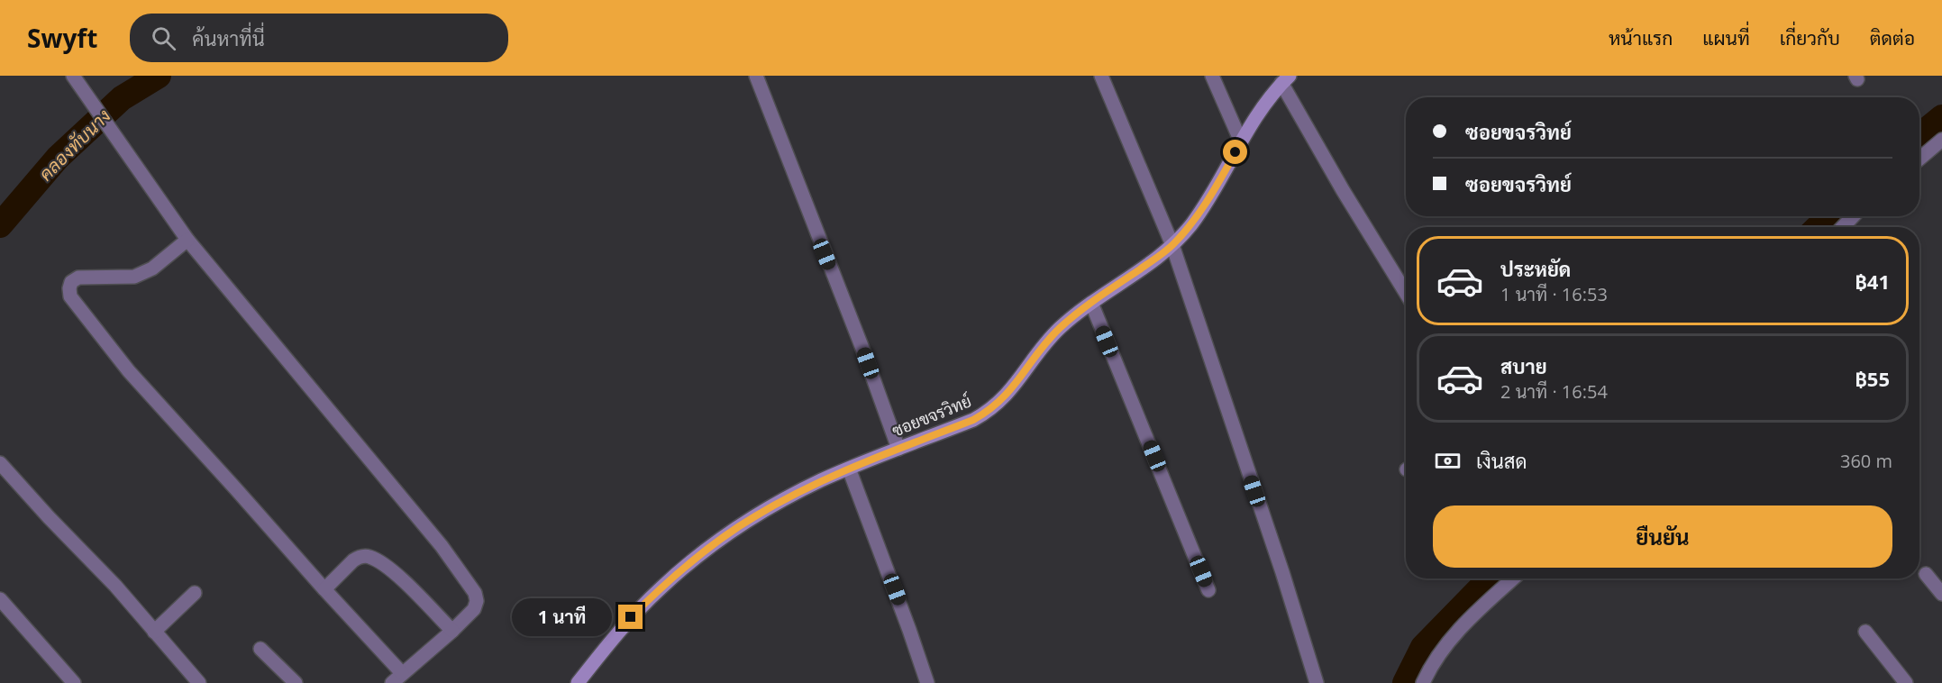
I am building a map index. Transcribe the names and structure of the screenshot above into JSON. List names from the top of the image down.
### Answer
{
  "streets": {
    "street": ["ซอยขจรวิทย์"]
  },
  "water": ["คลองทับนาง"],
  "page": {
    "header": "Swyft",
    "search": "ค้นหาที่นี่",
    "nav": [
      "หน้าแรก",
      "แผนที่",
      "เกี่ยวกับ",
      "ติดต่อ"
    ],
    "banner": ["ซอยขจรวิทย์", "ซอยขจรวิทย์"],
    "list": [
      {
        "name": "ประหยัด",
        "note": "1 นาที · 16:53",
        "value": "฿41"
      },
      {
        "name": "สบาย",
        "note": "2 นาที · 16:54",
        "value": "฿55"
      }
    ],
    "pay": ["เงินสด", "360 m"],
    "buttons": "ยืนยัน",
    "bubble": "1 นาที"
  }
}
